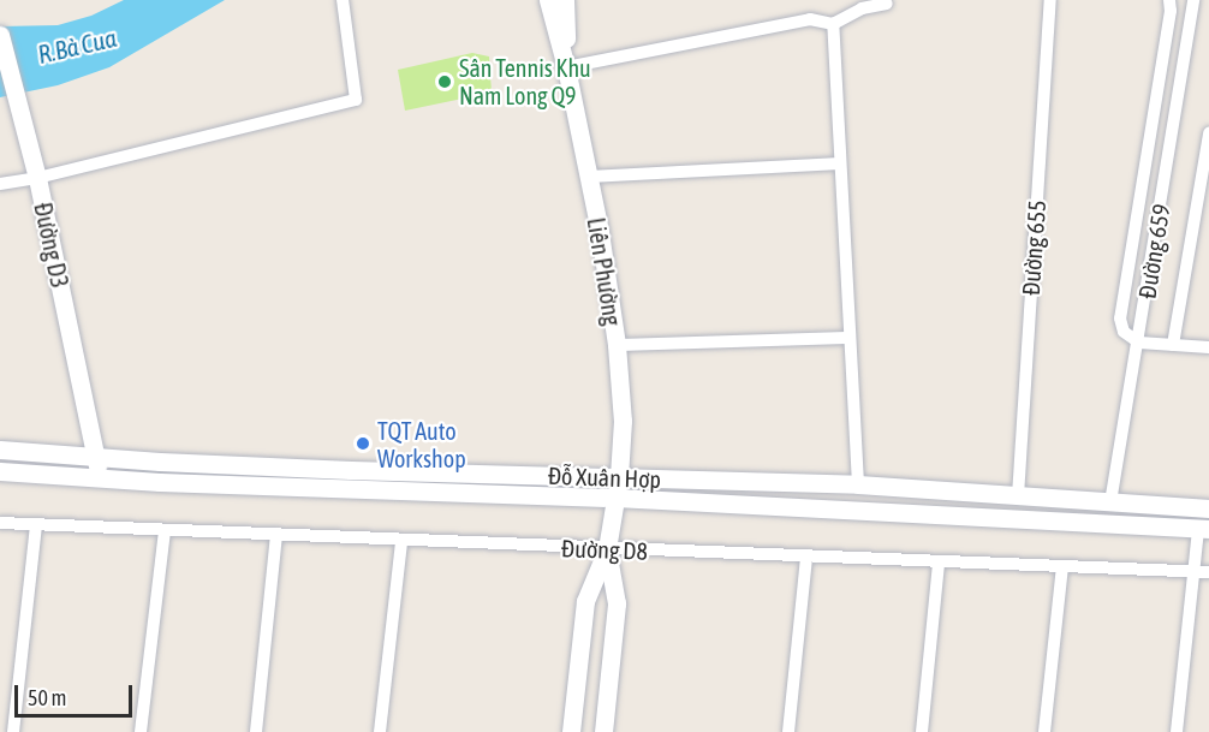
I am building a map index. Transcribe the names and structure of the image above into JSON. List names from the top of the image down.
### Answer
{
  "streets": {
    "main road": ["Đường D3", "Liên Phường", "Đỗ Xuân Hợp"],
    "street": ["Đường 655", "Đường 659", "Đường D8"]
  },
  "crossings": [
    ["Đường D3", "Đỗ Xuân Hợp"],
    ["Đường 655", "Đỗ Xuân Hợp"],
    ["Đường 659", "Đỗ Xuân Hợp"],
    ["Liên Phường", "Đỗ Xuân Hợp"]
  ],
  "water": ["R.Bà Cua"],
  "places": ["Sân Tennis Khu Nam Long Q9", "TQT Auto Workshop"],
  "scale_bar": "50 m"
}
